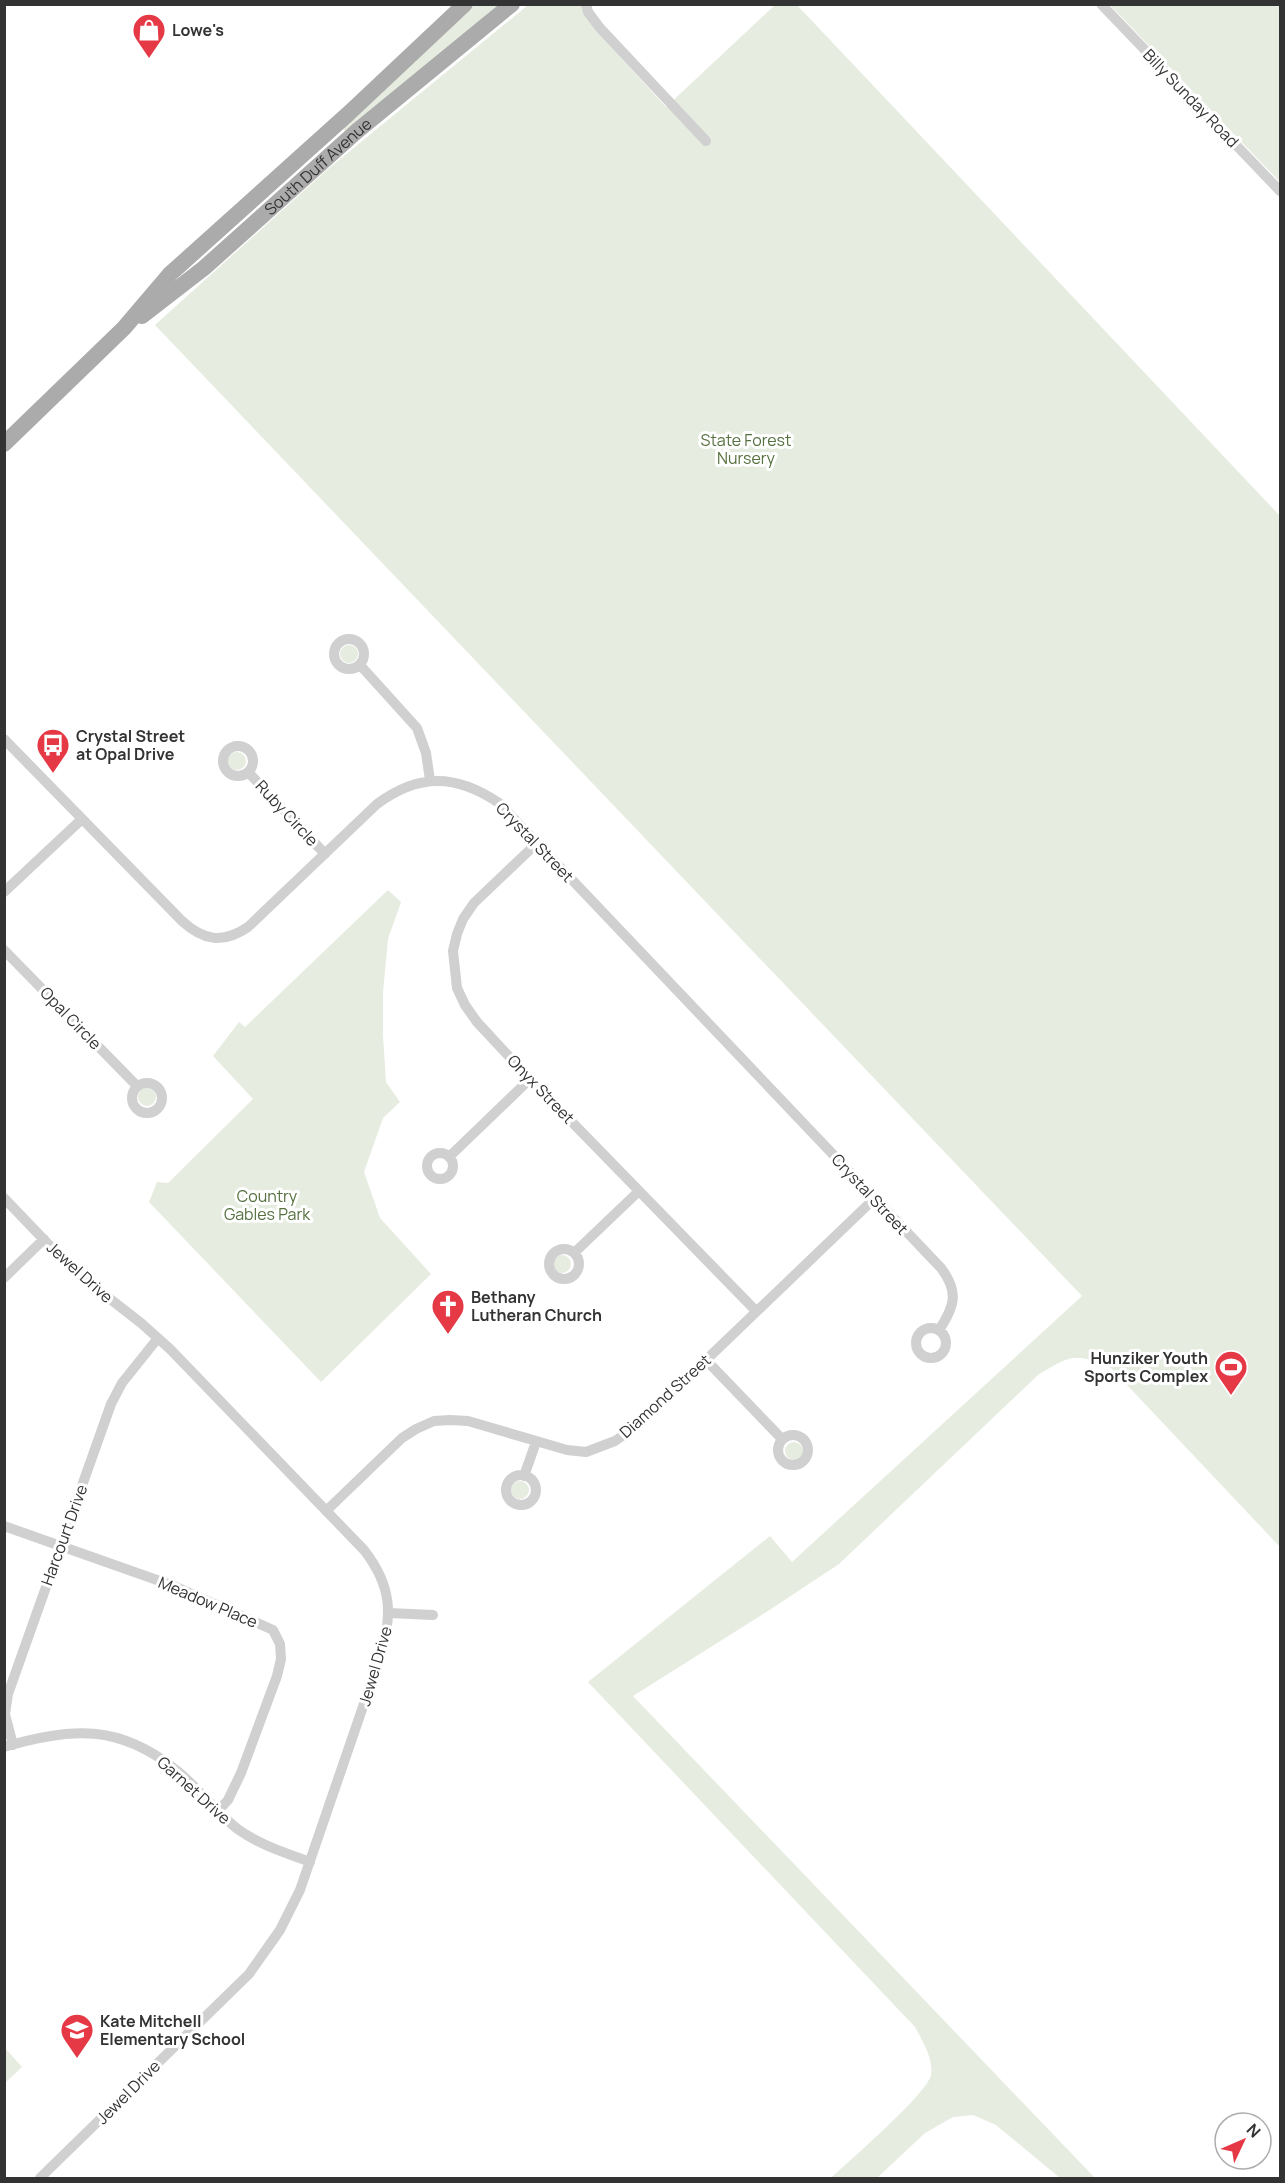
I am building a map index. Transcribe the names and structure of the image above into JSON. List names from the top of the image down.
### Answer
{
  "streets": {
    "main road": ["South Duff Avenue"],
    "street": [
      "Billy Sunday Road",
      "Ruby Circle",
      "Crystal Street",
      "Opal Circle",
      "Onyx Street",
      "Jewel Drive",
      "Diamond Street",
      "Harcourt Drive",
      "Meadow Place",
      "Garnet Drive"
    ]
  },
  "crossings": [
    ["Ruby Circle", "Crystal Street"],
    ["Crystal Street", "Onyx Street"],
    ["Crystal Street", "Diamond Street"],
    ["Onyx Street", "Diamond Street"],
    ["Jewel Drive", "Diamond Street"],
    ["Jewel Drive", "Harcourt Drive"],
    ["Jewel Drive", "Garnet Drive"],
    ["Harcourt Drive", "Meadow Place"],
    ["Harcourt Drive", "Garnet Drive"],
    ["Meadow Place", "Garnet Drive"]
  ],
  "parks": ["State Forest Nursery", "Country Gables Park"],
  "places": {
    "shop": ["Lowe's"],
    "bus stop": ["Crystal Street at Opal Drive"],
    "church": ["Bethany Lutheran Church"],
    "sports": ["Hunziker Youth Sports Complex"],
    "school or university": ["Kate Mitchell Elementary School"]
  },
  "north": "top right"
}
